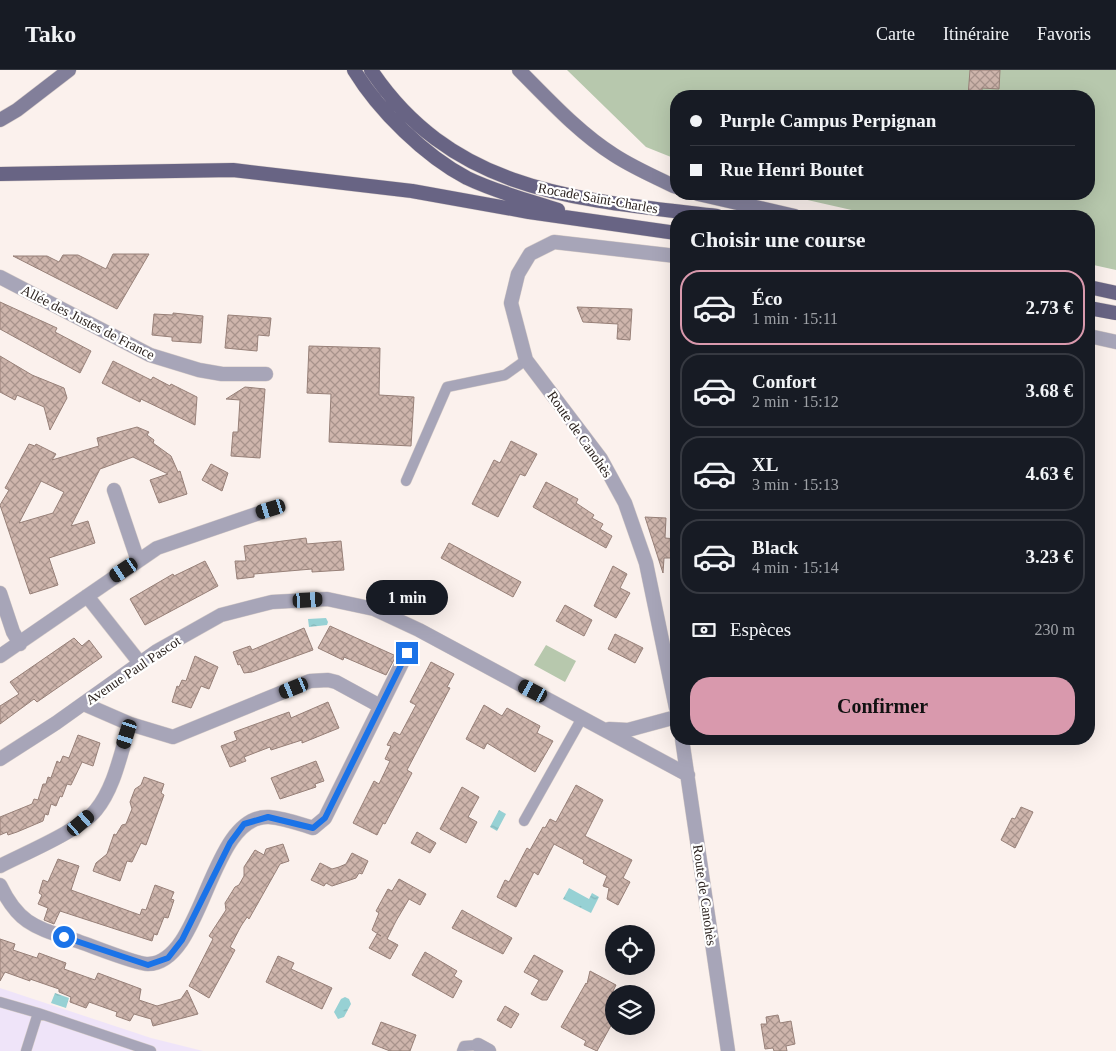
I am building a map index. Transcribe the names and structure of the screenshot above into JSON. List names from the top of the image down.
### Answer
{
  "streets": {
    "main road": ["Rocade Saint-Charles"],
    "street": ["Allée des Justes de France", "Route de Canohès", "Avenue Paul Pascot"]
  },
  "crossings": [
    ["Route de Canohès", "Avenue Paul Pascot"]
  ],
  "page": {
    "header": "Tako",
    "nav": ["Carte", "Itinéraire", "Favoris"],
    "banner": ["Purple Campus Perpignan", "Rue Henri Boutet"],
    "heading": "Choisir une course",
    "list": [
      {
        "name": "Éco",
        "note": "1 min · 15:11",
        "value": "2.73 €"
      },
      {
        "name": "Confort",
        "note": "2 min · 15:12",
        "value": "3.68 €"
      },
      {
        "name": "XL",
        "note": "3 min · 15:13",
        "value": "4.63 €"
      },
      {
        "name": "Black",
        "note": "4 min · 15:14",
        "value": "3.23 €"
      }
    ],
    "bubble": "1 min",
    "pay": ["Espèces", "230 m"],
    "buttons": "Confirmer"
  }
}
